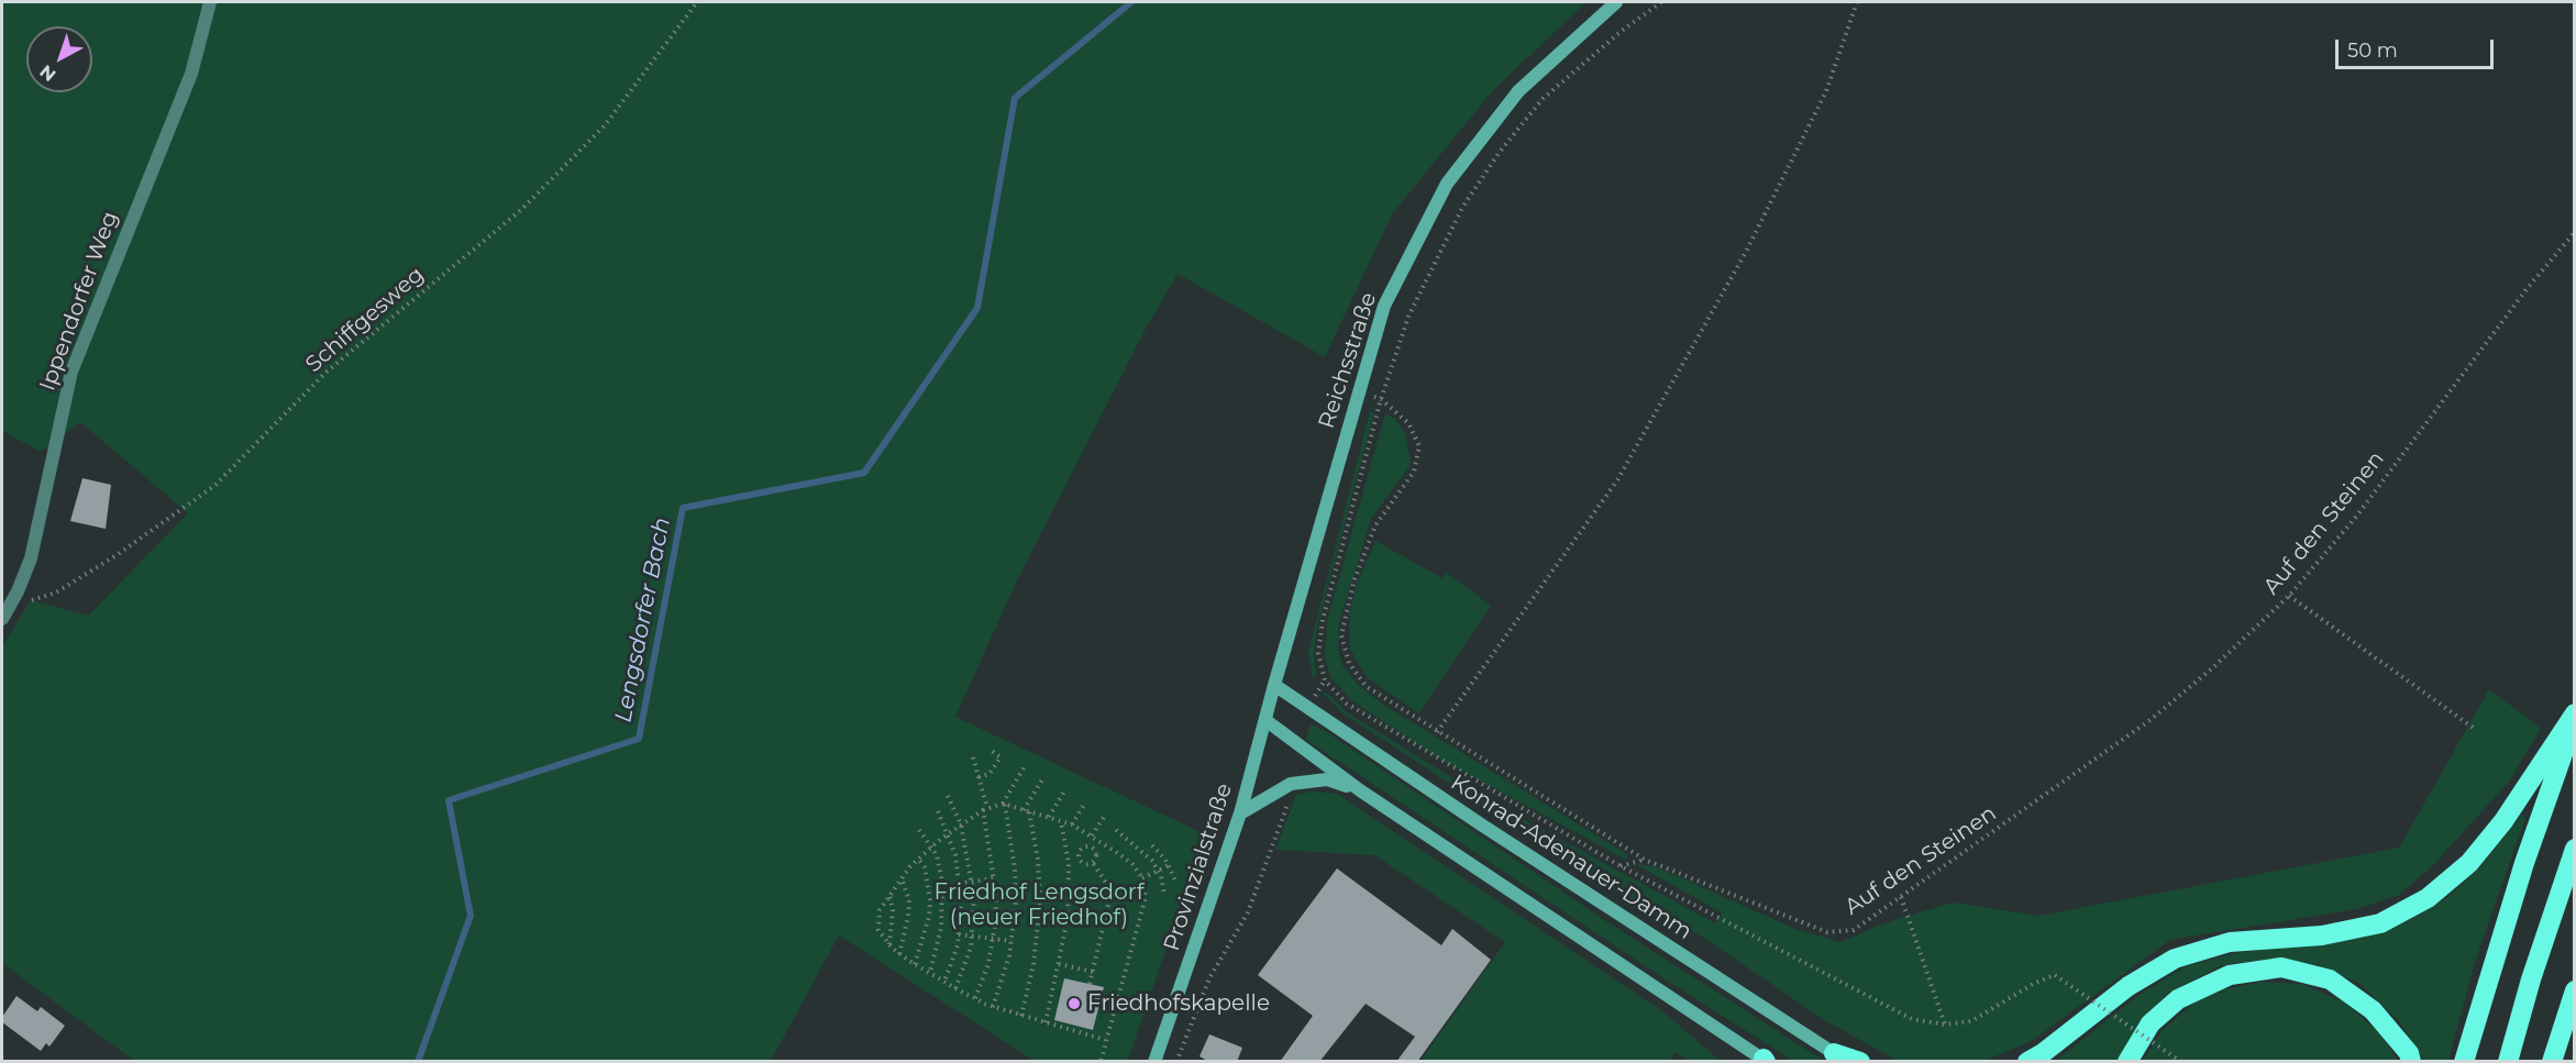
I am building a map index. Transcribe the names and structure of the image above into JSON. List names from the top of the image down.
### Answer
{
  "streets": {
    "main road": ["Reichsstraße", "Konrad-Adenauer-Damm", "Provinzialstraße"],
    "street": ["Ippendorfer Weg"],
    "path": ["Schiffgesweg", "Auf den Steinen"]
  },
  "crossings": [
    ["Ippendorfer Weg", "Schiffgesweg"],
    ["Reichsstraße", "Auf den Steinen"],
    ["Reichsstraße", "Konrad-Adenauer-Damm"],
    ["Reichsstraße", "Provinzialstraße"],
    ["Konrad-Adenauer-Damm", "Provinzialstraße"]
  ],
  "water": ["Lengsdorfer Bach"],
  "parks": ["Friedhof Lengsdorf (neuer Friedhof)"],
  "places": ["Friedhofskapelle"],
  "scale_bar": "50 m",
  "north": "bottom left"
}
